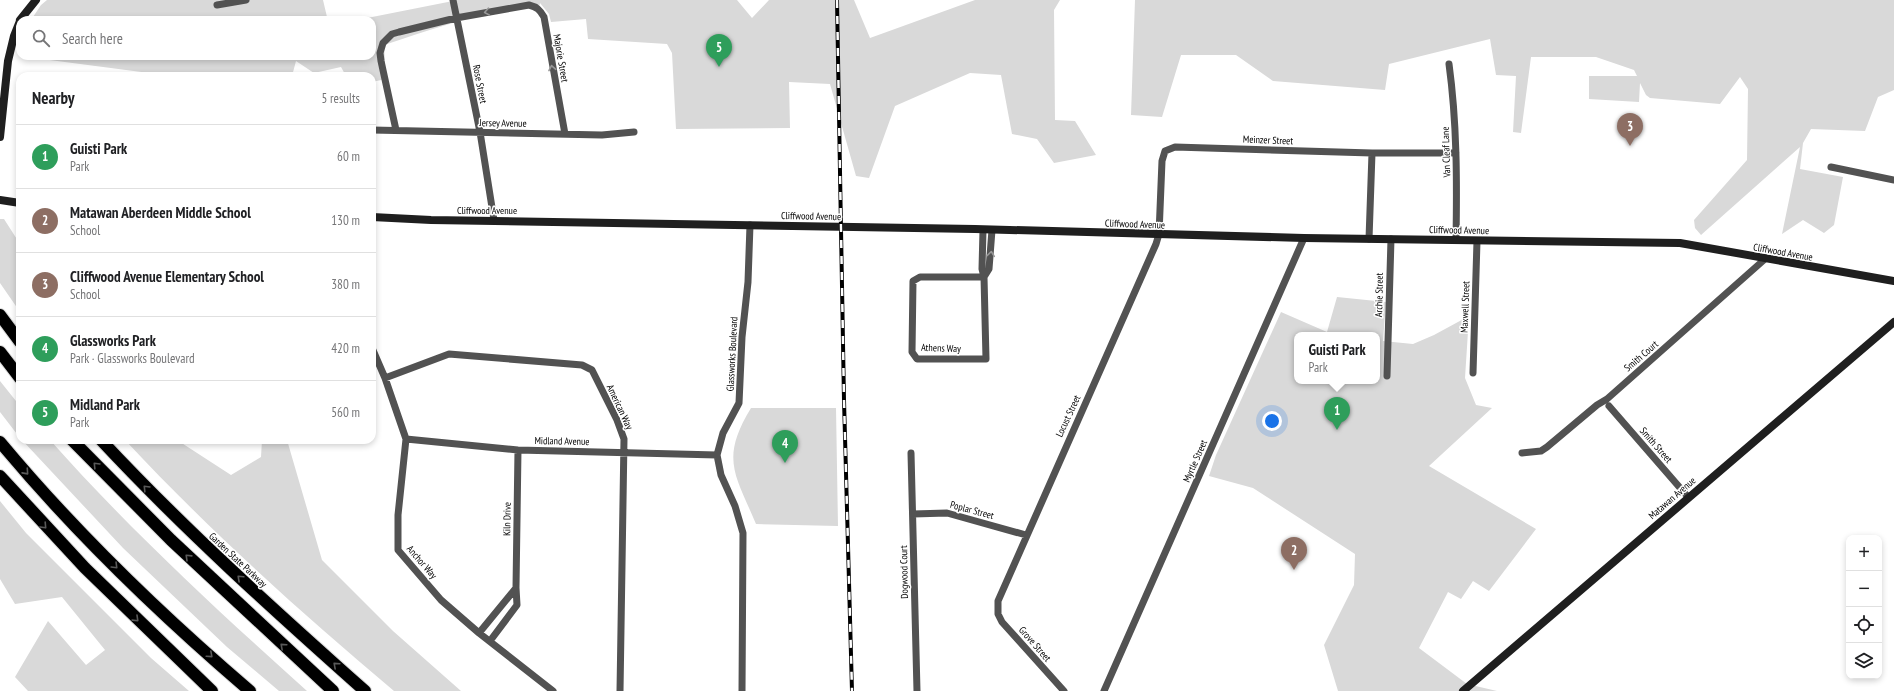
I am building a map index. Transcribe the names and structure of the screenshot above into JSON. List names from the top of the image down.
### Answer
{
  "streets": {
    "highway": ["Garden State Parkway"],
    "main road": ["Cliffwood Avenue", "Matawan Avenue"],
    "street": [
      "Majorie Street",
      "Rose Street",
      "Jersey Avenue",
      "Meinzer Street",
      "Van Cleaf Lane",
      "Archie Street",
      "Maxwell Street",
      "Athens Way",
      "Glassworks Boulevard",
      "Smith Court",
      "American Way",
      "Locust Street",
      "Midland Avenue",
      "Smith Street",
      "Myrtle Street",
      "Poplar Street",
      "Kiln Drive",
      "Anchor Way",
      "Dogwood Court",
      "Grove Street"
    ]
  },
  "crossings": [
    ["Majorie Street", "Rose Street"],
    ["Majorie Street", "Jersey Avenue"],
    ["Rose Street", "Jersey Avenue"],
    ["Rose Street", "Cliffwood Avenue"],
    ["Meinzer Street", "Van Cleaf Lane"],
    ["Meinzer Street", "Cliffwood Avenue"],
    ["Meinzer Street", "Locust Street"],
    ["Van Cleaf Lane", "Cliffwood Avenue"],
    ["Cliffwood Avenue", "Archie Street"],
    ["Cliffwood Avenue", "Maxwell Street"],
    ["Cliffwood Avenue", "Athens Way"],
    ["Cliffwood Avenue", "Glassworks Boulevard"],
    ["Cliffwood Avenue", "Smith Court"],
    ["Cliffwood Avenue", "Locust Street"],
    ["Cliffwood Avenue", "Myrtle Street"],
    ["Glassworks Boulevard", "Midland Avenue"],
    ["American Way", "Midland Avenue"],
    ["American Way", "Anchor Way"],
    ["Locust Street", "Poplar Street"],
    ["Locust Street", "Grove Street"],
    ["Midland Avenue", "Kiln Drive"],
    ["Midland Avenue", "Anchor Way"],
    ["Smith Street", "Matawan Avenue"],
    ["Poplar Street", "Dogwood Court"],
    ["Kiln Drive", "Anchor Way"]
  ],
  "page": {
    "search": "Search here",
    "pins": [
      "5",
      "3",
      "1",
      "4",
      "2"
    ],
    "heading": ["Nearby", "5 results"],
    "list": [
      {
        "mark": "1",
        "name": "Guisti Park",
        "note": "Park",
        "value": "60 m"
      },
      {
        "mark": "2",
        "name": "Matawan Aberdeen Middle School",
        "note": "School",
        "value": "130 m"
      },
      {
        "mark": "3",
        "name": "Cliffwood Avenue Elementary School",
        "note": "School",
        "value": "380 m"
      },
      {
        "mark": "4",
        "name": "Glassworks Park",
        "note": "Park · Glassworks Boulevard",
        "value": "420 m"
      },
      {
        "mark": "5",
        "name": "Midland Park",
        "note": "Park",
        "value": "560 m"
      }
    ],
    "popup": ["Guisti Park", "Park"],
    "map_buttons": ["+", "−"]
  }
}
